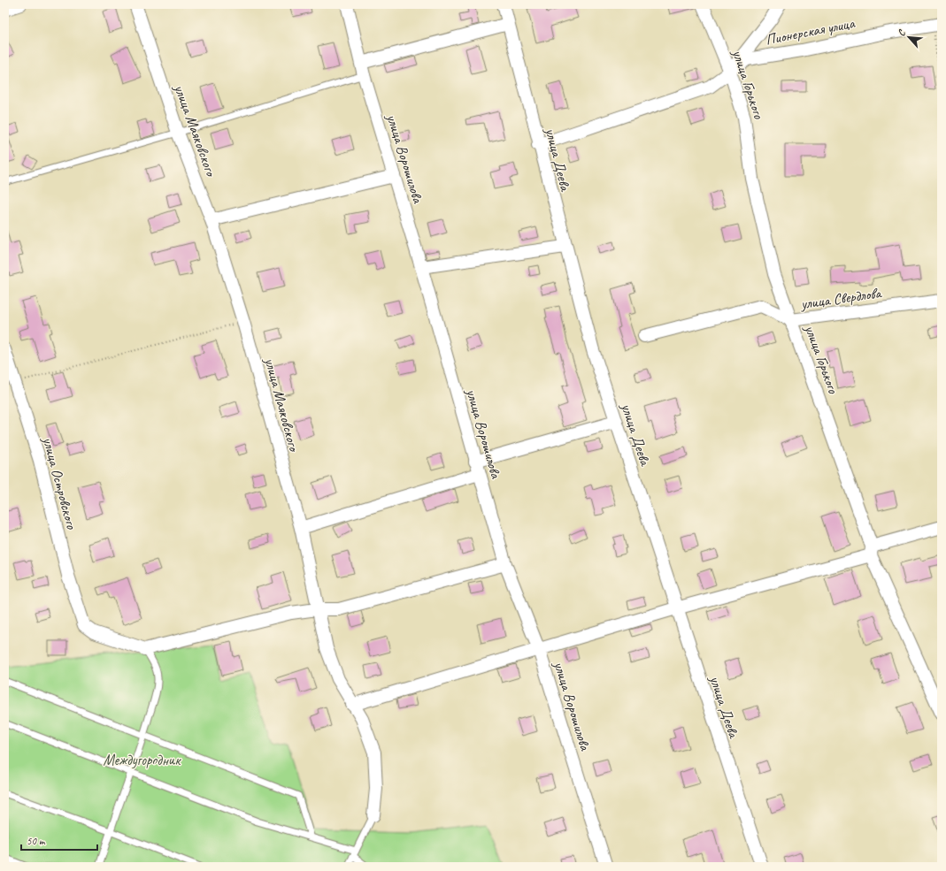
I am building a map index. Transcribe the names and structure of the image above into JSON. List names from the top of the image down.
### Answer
{
  "streets": {
    "street": [
      "Пионерская улица",
      "улица Горького",
      "улица Маяковского",
      "улица Ворошилова",
      "улица Деева",
      "улица Свердлова",
      "улица Островского"
    ]
  },
  "crossings": [
    ["Пионерская улица", "улица Горького"],
    ["Пионерская улица", "улица Деева"],
    ["улица Горького", "улица Свердлова"]
  ],
  "parks": ["Междугородник"],
  "scale_bar": "50 m",
  "north": "top left"
}
